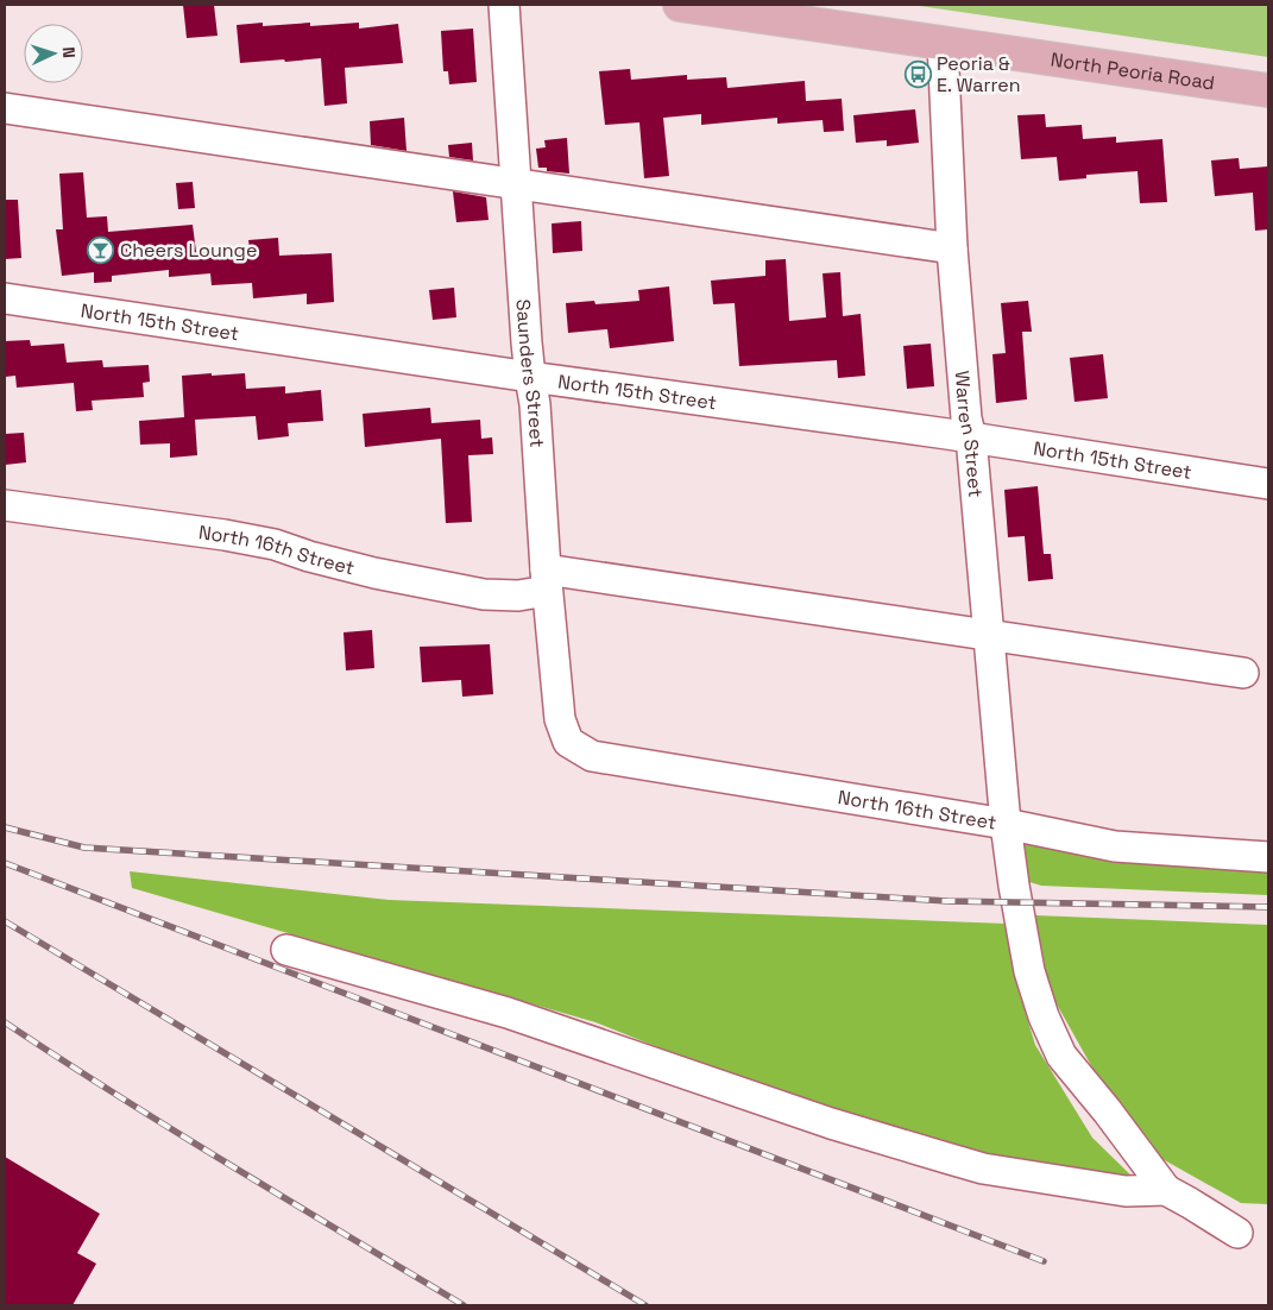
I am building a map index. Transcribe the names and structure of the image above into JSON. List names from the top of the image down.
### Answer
{
  "streets": {
    "main road": ["North Peoria Road"],
    "street": [
      "North 15th Street",
      "Saunders Street",
      "Warren Street",
      "North 16th Street"
    ]
  },
  "crossings": [
    ["North Peoria Road", "Warren Street"],
    ["North 15th Street", "Saunders Street"],
    ["North 15th Street", "Warren Street"],
    ["Saunders Street", "North 16th Street"],
    ["Warren Street", "North 16th Street"]
  ],
  "places": {
    "bus stop": ["Peoria & E. Warren"],
    "bar": ["Cheers Lounge"]
  },
  "north": "right"
}
